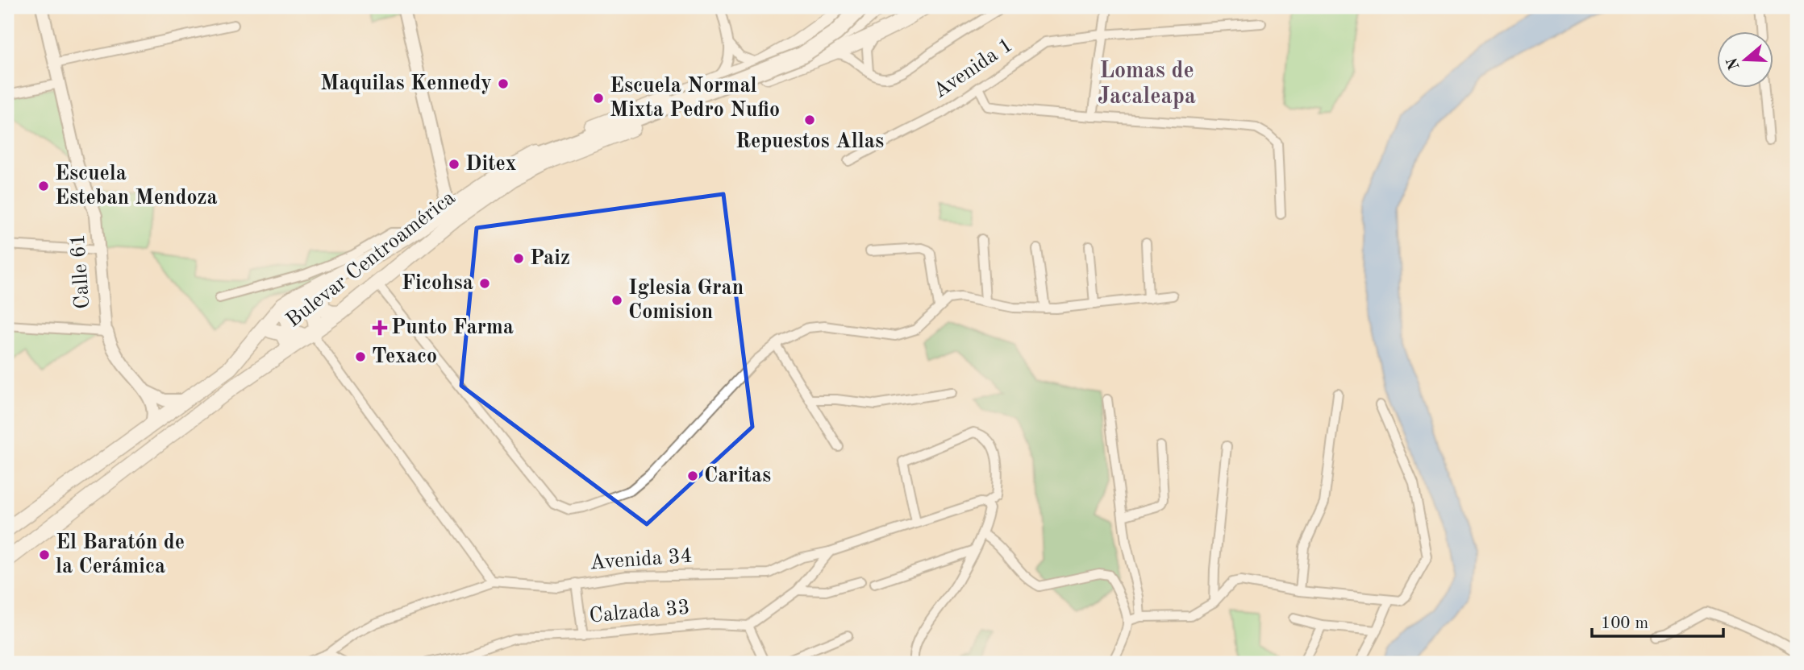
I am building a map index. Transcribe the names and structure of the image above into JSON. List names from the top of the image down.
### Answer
{
  "streets": {
    "main road": ["Bulevar Centroamérica"],
    "street": [
      "Avenida 1",
      "Calle 61",
      "Avenida 34",
      "Calzada 33"
    ]
  },
  "crossings": [
    ["Bulevar Centroamérica", "Calle 61"]
  ],
  "districts": ["Lomas de Jacaleapa"],
  "places": {
    "other": [
      "Maquilas Kennedy",
      "Escuela Normal Mixta Pedro Nufio",
      "Repuestos Allas",
      "Ditex",
      "Escuela Esteban Mendoza",
      "Paiz",
      "Ficohsa",
      "Iglesia Gran Comision",
      "Texaco",
      "Caritas",
      "El Baratón de la Cerámica"
    ],
    "health": ["Punto Farma"]
  },
  "scale_bar": "100 m",
  "north": "left"
}
